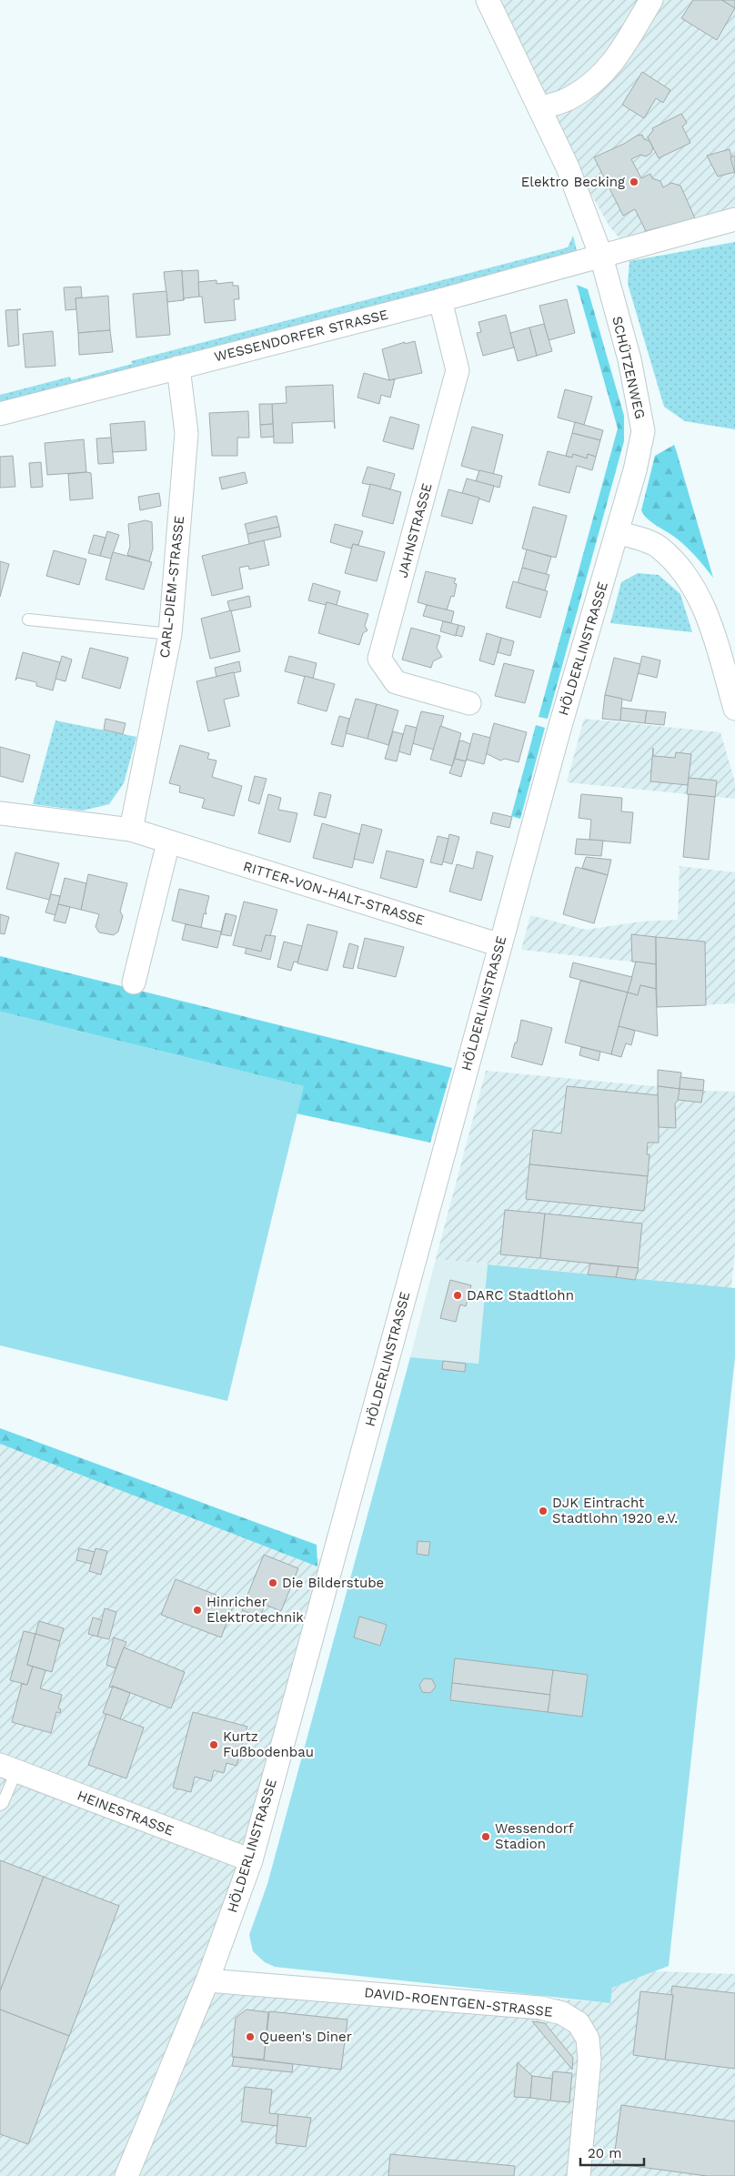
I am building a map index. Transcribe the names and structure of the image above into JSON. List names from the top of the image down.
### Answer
{
  "streets": {
    "street": [
      "WESSENDORFER STRASSE",
      "SCHÜTZENWEG",
      "JAHNSTRASSE",
      "CARL-DIEM-STRASSE",
      "HÖLDERLINSTRASSE",
      "RITTER-VON-HALT-STRASSE",
      "HEINESTRASSE",
      "DAVID-ROENTGEN-STRASSE"
    ]
  },
  "crossings": [
    ["WESSENDORFER STRASSE", "SCHÜTZENWEG"],
    ["WESSENDORFER STRASSE", "JAHNSTRASSE"],
    ["WESSENDORFER STRASSE", "CARL-DIEM-STRASSE"],
    ["SCHÜTZENWEG", "HÖLDERLINSTRASSE"],
    ["CARL-DIEM-STRASSE", "RITTER-VON-HALT-STRASSE"],
    ["HÖLDERLINSTRASSE", "RITTER-VON-HALT-STRASSE"],
    ["HÖLDERLINSTRASSE", "HEINESTRASSE"],
    ["HÖLDERLINSTRASSE", "DAVID-ROENTGEN-STRASSE"]
  ],
  "places": [
    "Elektro Becking",
    "DARC Stadtlohn",
    "DJK Eintracht Stadtlohn 1920 e.V.",
    "Die Bilderstube",
    "Hinricher Elektrotechnik",
    "Kurtz Fußbodenbau",
    "Wessendorf Stadion",
    "Queen's Diner"
  ],
  "scale_bar": "20 m"
}
